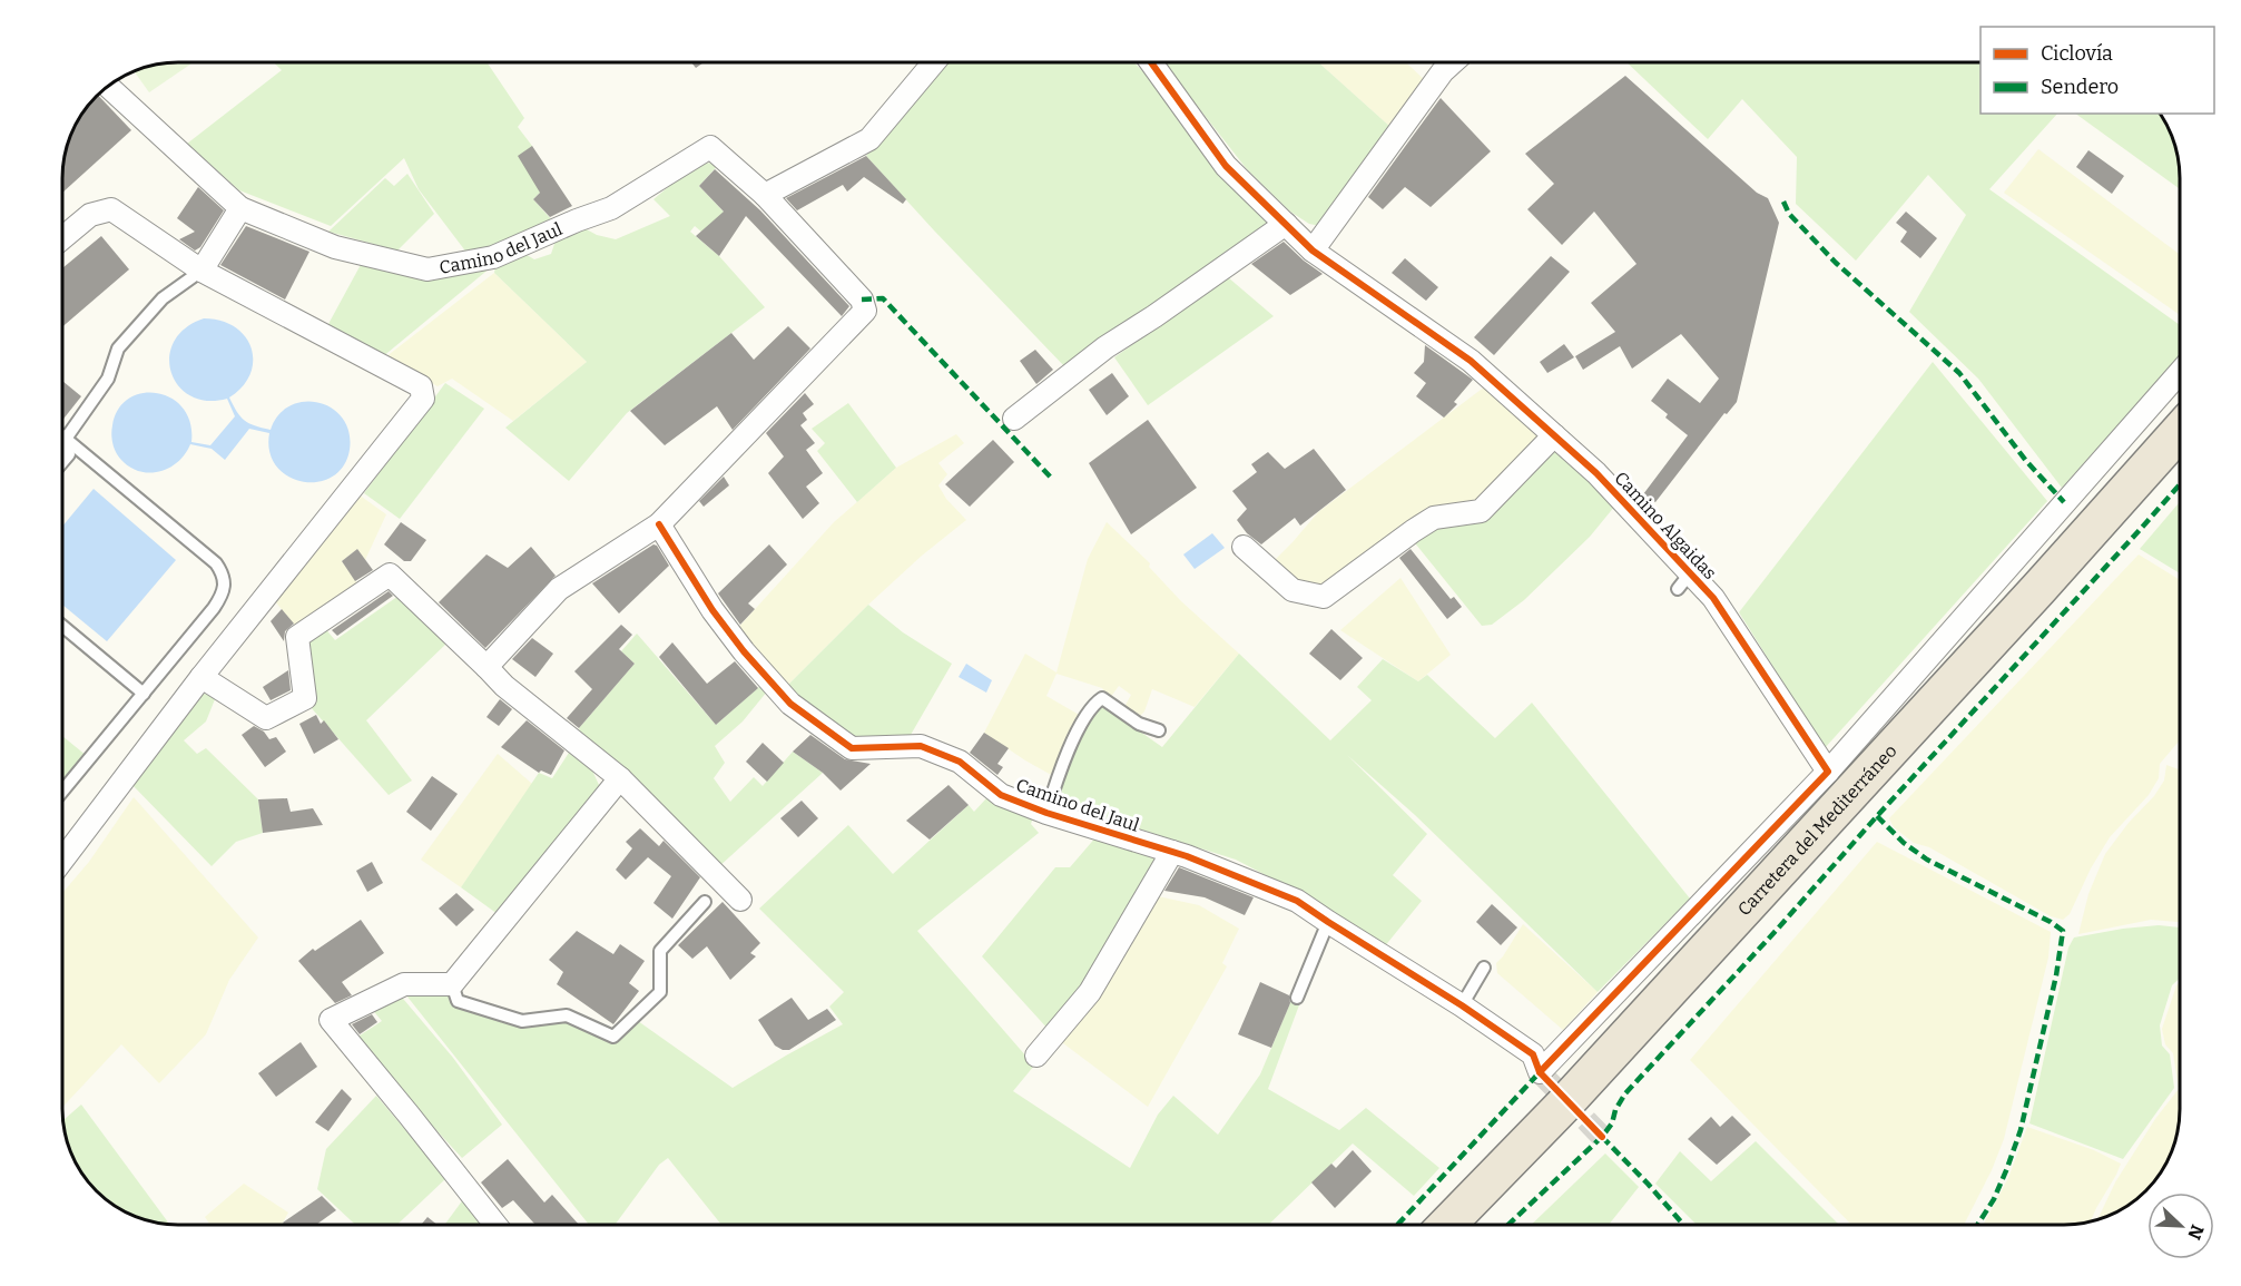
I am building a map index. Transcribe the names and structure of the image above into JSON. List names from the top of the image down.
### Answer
{
  "streets": {
    "highway": ["Carretera del Mediterráneo"],
    "street": ["Camino del Jaul", "Camino Algaidas"]
  },
  "crossings": [
    ["Camino del Jaul", "Camino Algaidas"]
  ],
  "legend": ["Ciclovía", "Sendero"],
  "north": "bottom right"
}
